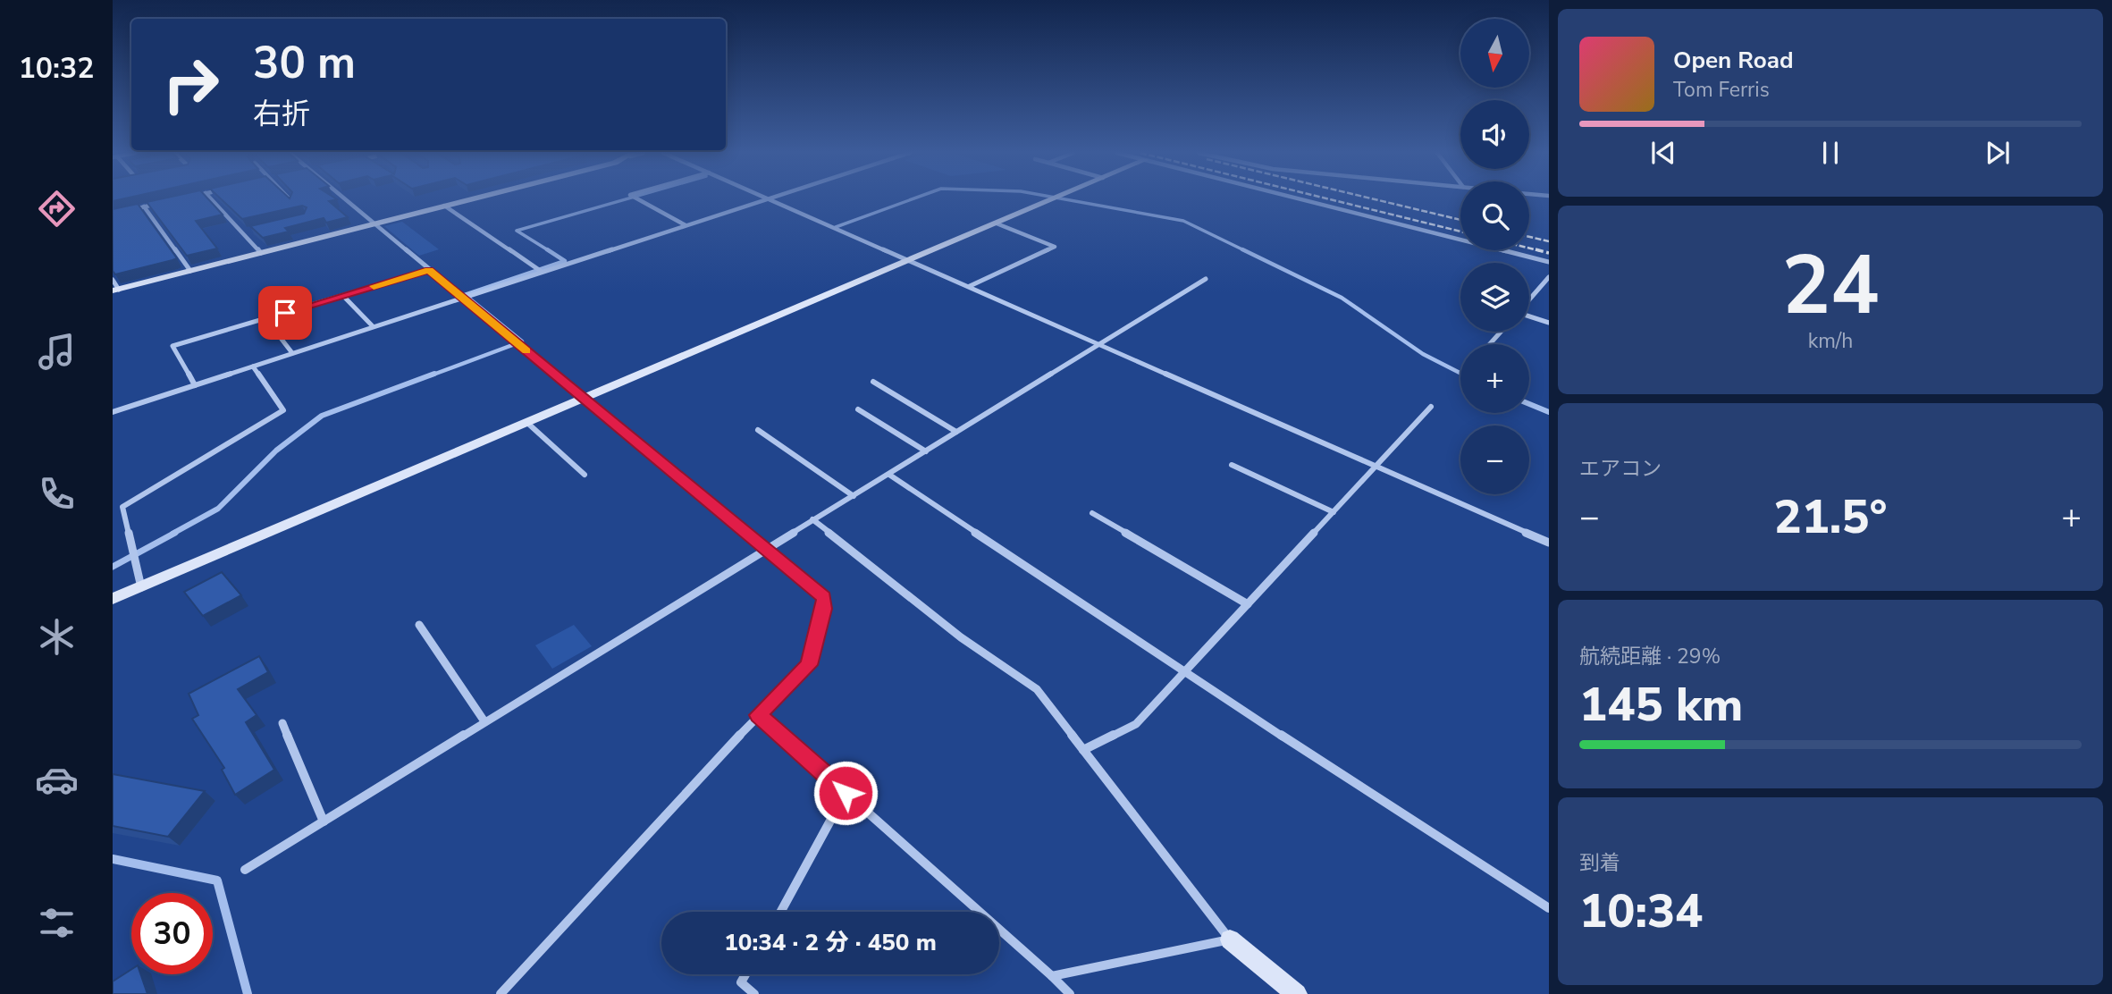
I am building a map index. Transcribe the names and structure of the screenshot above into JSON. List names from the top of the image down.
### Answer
{
  "north": "bottom",
  "page": {
    "tabs": "10:32",
    "map_buttons": ["+", "−"],
    "turn": ["30 m", "右折"],
    "song": ["Open Road", "Tom Ferris"],
    "tile": [
      ["24", "km/h"],
      "エアコン",
      ["航続距離 · 29%", "145 km"],
      ["到着", "10:34"]
    ],
    "heat": ["−", "21.5°", "+"],
    "limit": "30",
    "trip": "10:34 · 2 分 · 450 m"
  }
}
